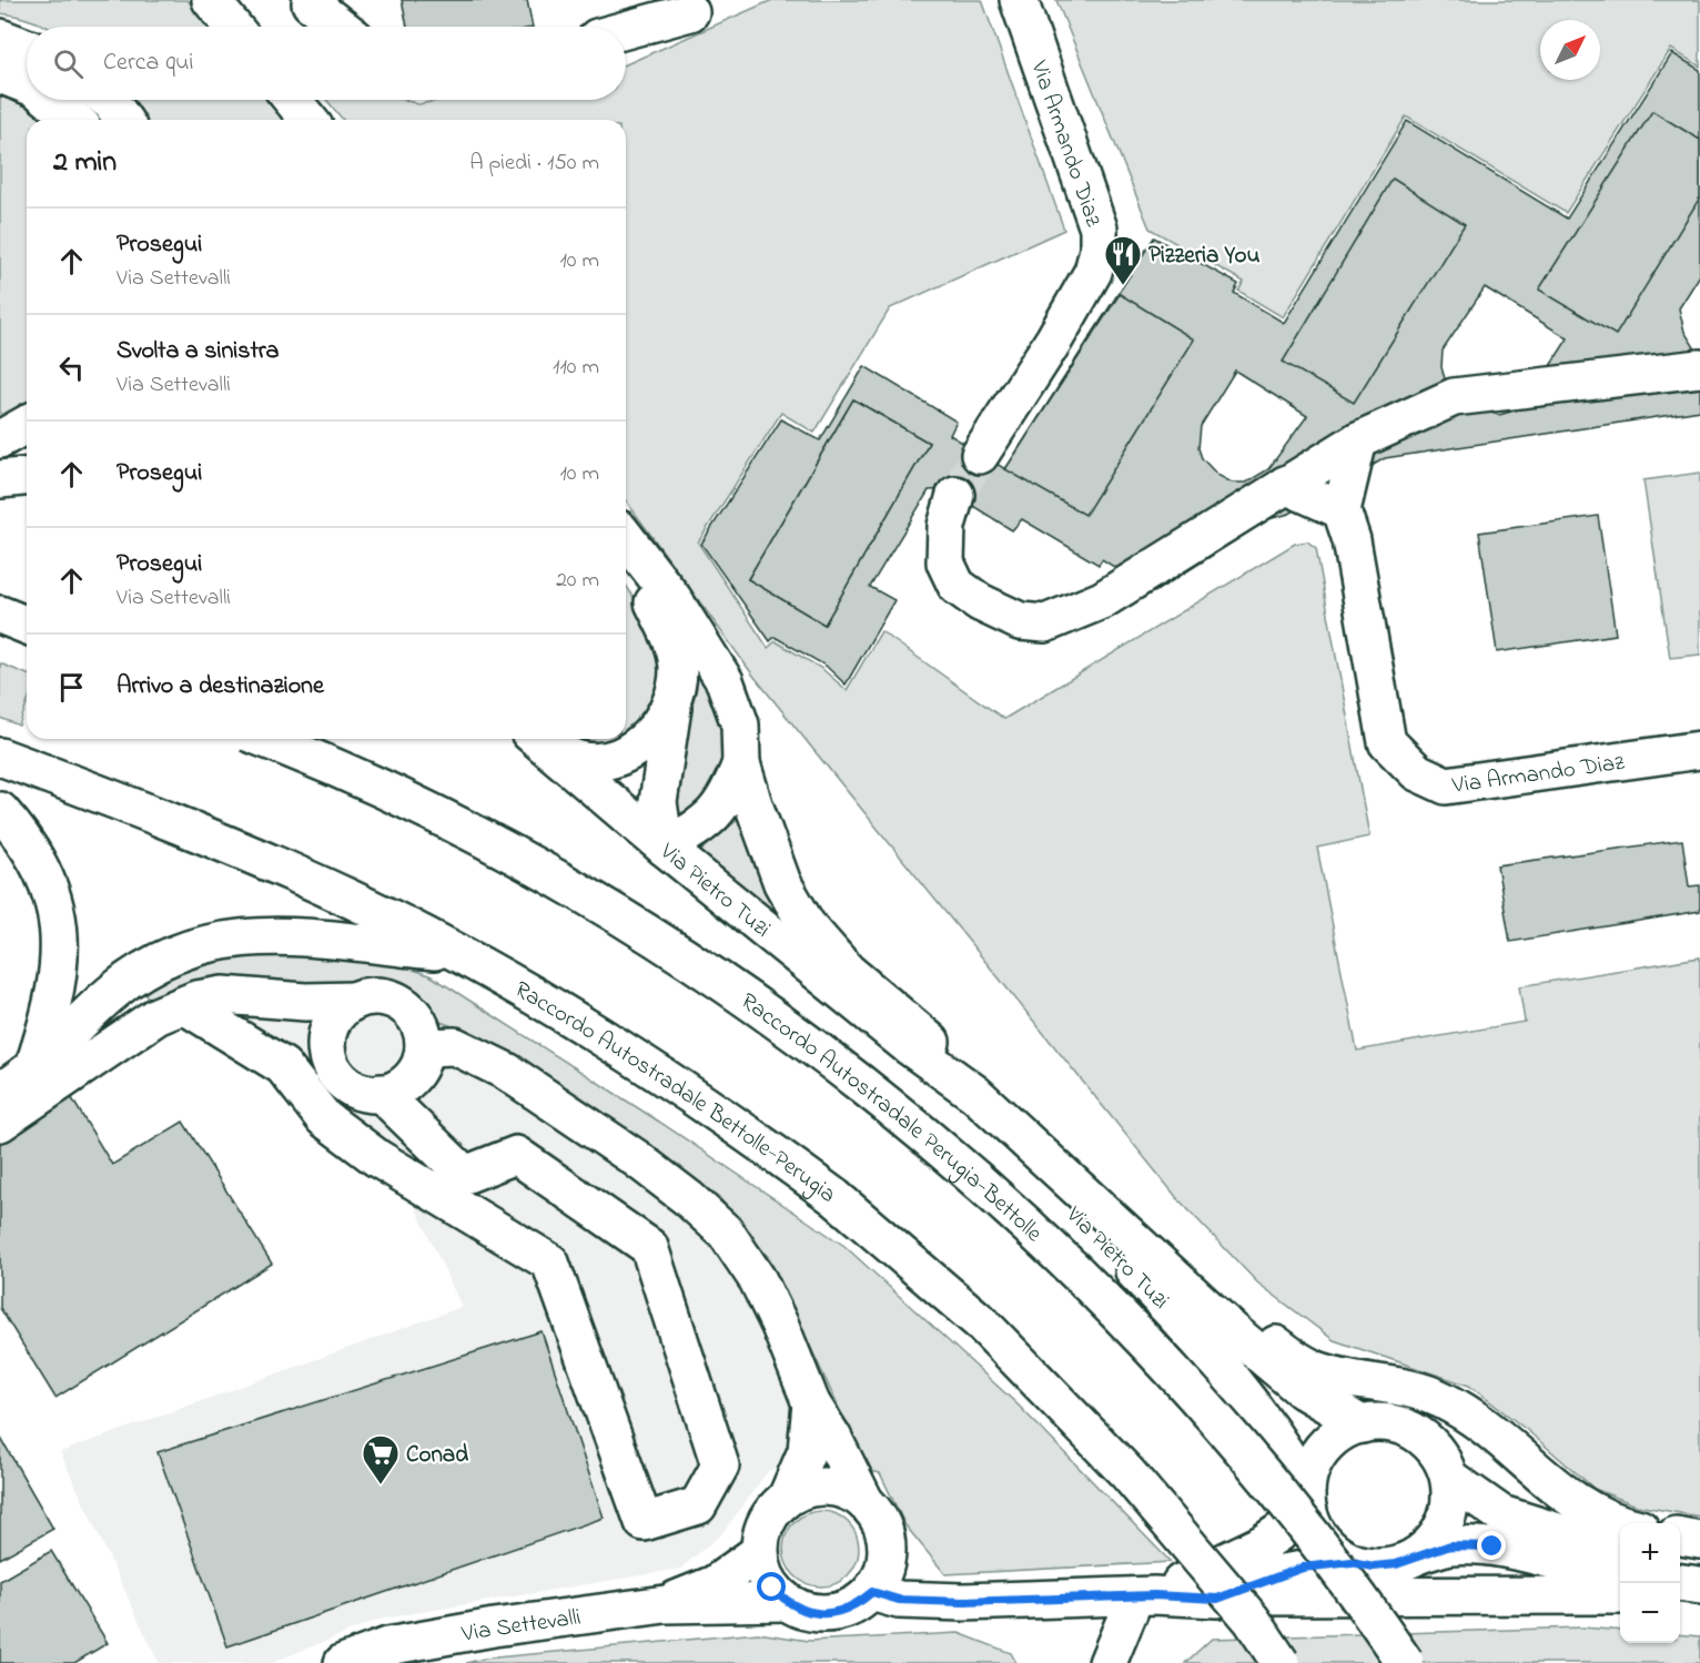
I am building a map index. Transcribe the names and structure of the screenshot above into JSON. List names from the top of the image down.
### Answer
{
  "streets": {
    "main road": [
      "Via Armando Diaz",
      "Via Pietro Tuzi",
      "Raccordo Autostradale Bettolle-Perugia",
      "Raccordo Autostradale Perugia-Bettolle",
      "Via Settevalli"
    ]
  },
  "places": {
    "restaurant": ["Pizzeria You"],
    "supermarket": ["Conad"]
  },
  "north": "top right",
  "page": {
    "search": "Cerca qui",
    "heading": ["2 min", "A piedi · 150 m"],
    "list": [
      ["Prosegui", "Via Settevalli", "10 m"],
      ["Svolta a sinistra", "Via Settevalli", "110 m"],
      ["Prosegui", "10 m"],
      ["Prosegui", "Via Settevalli", "20 m"],
      "Arrivo a destinazione"
    ],
    "map_buttons": ["+", "−"]
  }
}
